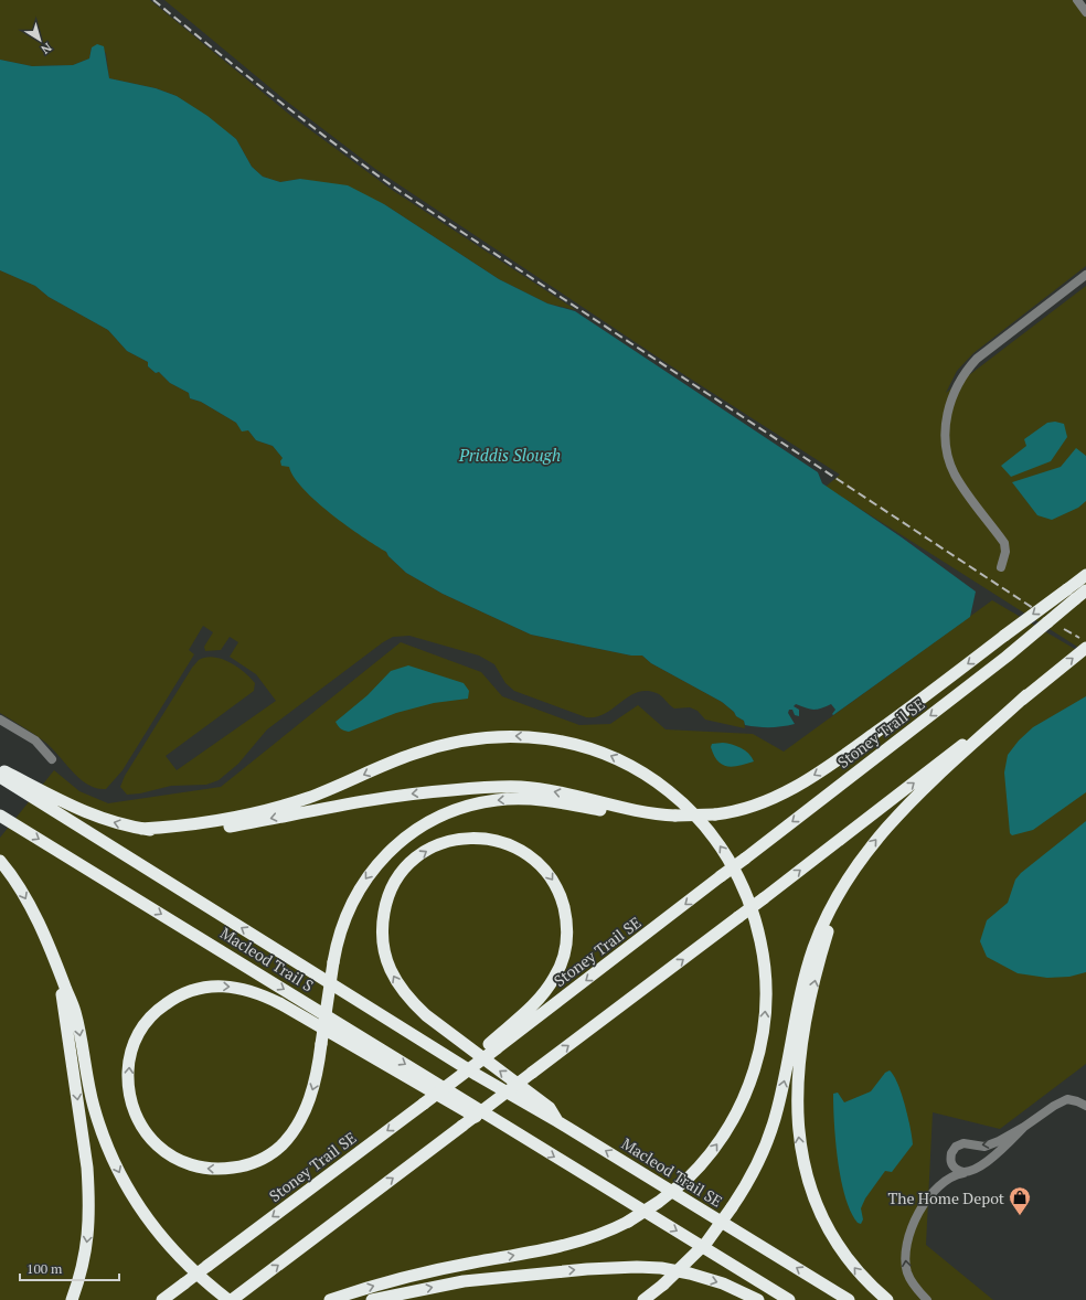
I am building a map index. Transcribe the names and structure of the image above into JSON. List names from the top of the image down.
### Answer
{
  "streets": {
    "highway": ["Stoney Trail SE", "Macleod Trail S", "Macleod Trail SE"]
  },
  "crossings": [
    ["Macleod Trail S", "Macleod Trail SE"]
  ],
  "water": ["Priddis Slough"],
  "places": {
    "shop": ["The Home Depot"]
  },
  "scale_bar": "100 m",
  "north": "bottom right"
}
